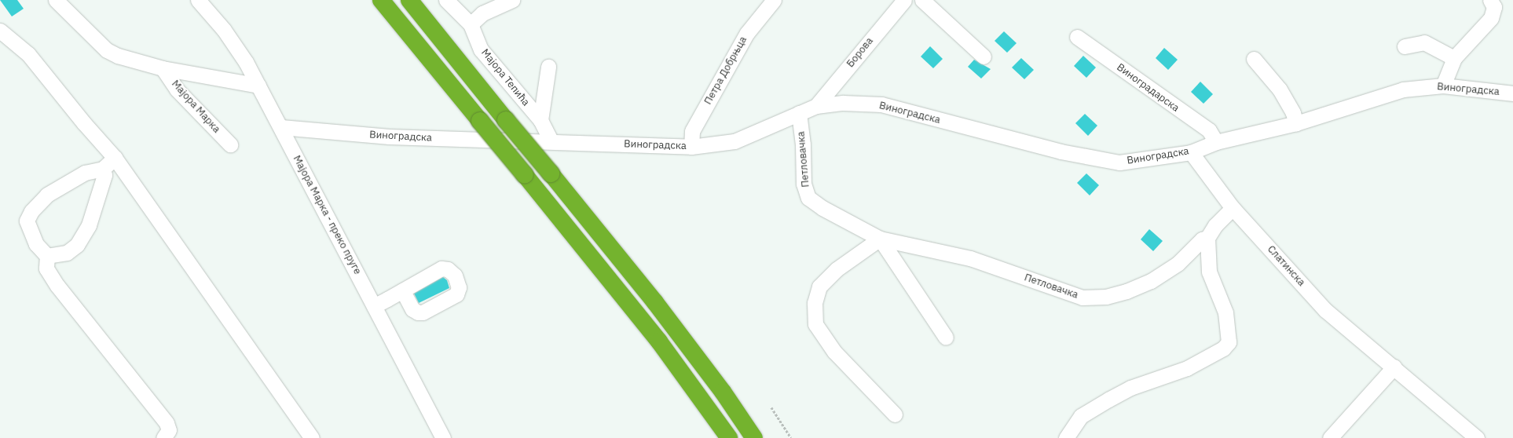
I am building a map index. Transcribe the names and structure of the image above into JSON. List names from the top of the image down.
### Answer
{
  "streets": {
    "street": [
      "Борова",
      "Петра Добрњца",
      "Мајора Тепића",
      "Виноградарска",
      "Виноградска",
      "Мајора Марка",
      "Петловачка",
      "Мајора Марка - преко пруге",
      "Слатинска"
    ]
  },
  "crossings": [
    ["Борова", "Виноградска"],
    ["Петра Добрњца", "Виноградска"],
    ["Мајора Тепића", "Виноградска"],
    ["Виноградарска", "Виноградска"],
    ["Виноградска", "Петловачка"],
    ["Виноградска", "Мајора Марка - преко пруге"],
    ["Виноградска", "Слатинска"],
    ["Мајора Марка", "Мајора Марка - преко пруге"],
    ["Петловачка", "Слатинска"]
  ]
}
